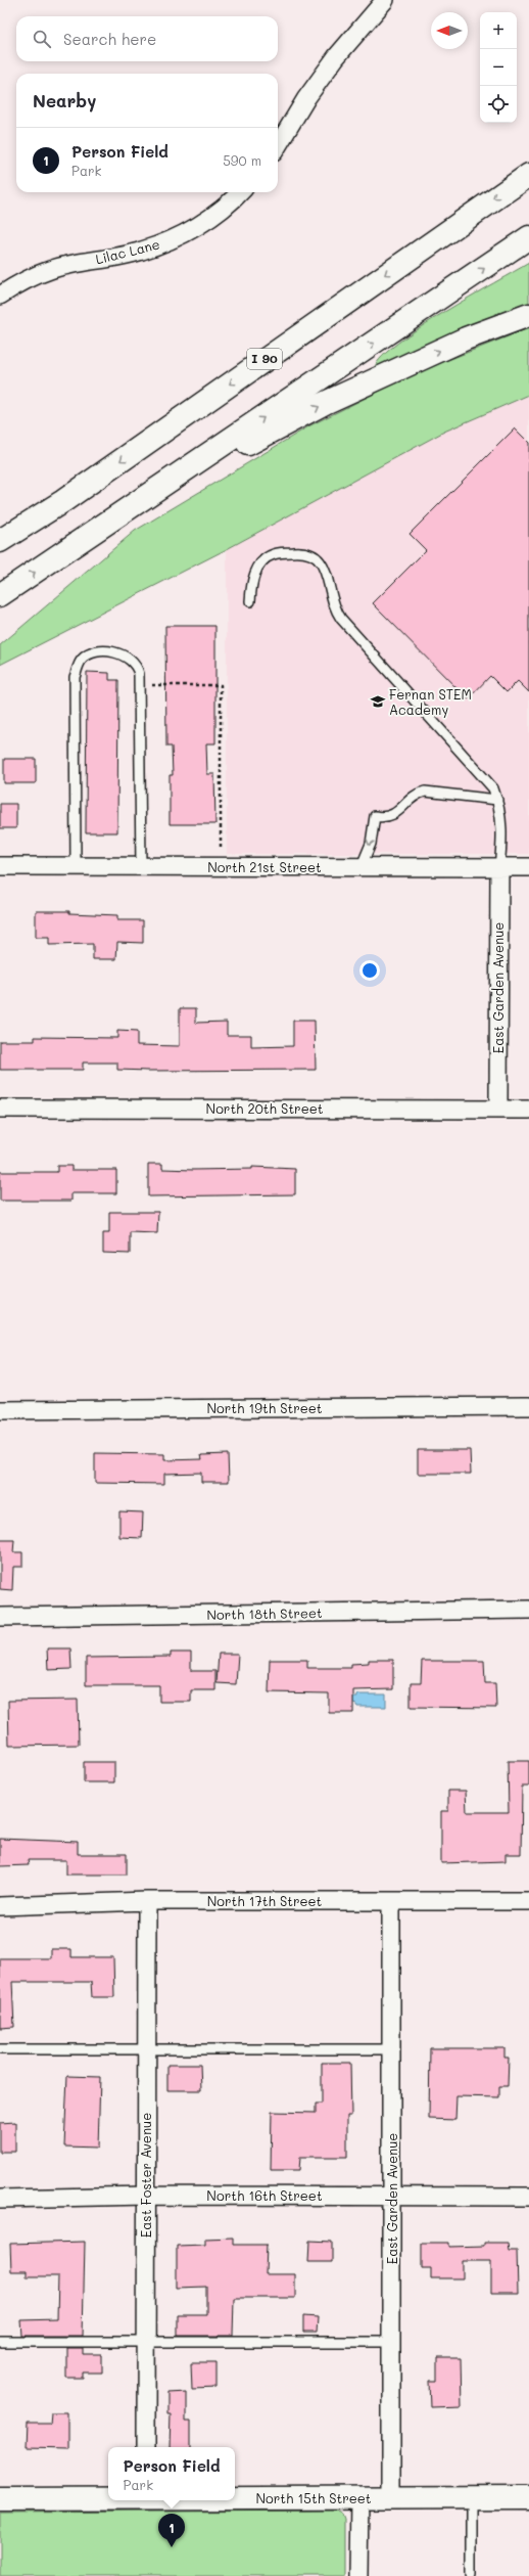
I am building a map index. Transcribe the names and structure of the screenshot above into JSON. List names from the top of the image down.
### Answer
{
  "streets": {
    "main road": ["I 90", "North 15th Street"],
    "street": [
      "Lilac Lane",
      "North 21st Street",
      "East Garden Avenue",
      "North 20th Street",
      "North 19th Street",
      "North 18th Street",
      "North 17th Street",
      "East Foster Avenue",
      "North 16th Street"
    ]
  },
  "crossings": [
    ["North 21st Street", "East Garden Avenue"],
    ["East Garden Avenue", "North 20th Street"],
    ["East Garden Avenue", "North 17th Street"],
    ["East Garden Avenue", "North 16th Street"],
    ["East Garden Avenue", "North 15th Street"],
    ["North 17th Street", "East Foster Avenue"],
    ["East Foster Avenue", "North 16th Street"]
  ],
  "places": {
    "school or university": ["Fernan STEM Academy"]
  },
  "north": "left",
  "page": {
    "map_buttons": ["+", "−"],
    "search": "Search here",
    "heading": "Nearby",
    "list": [
      {
        "mark": "1",
        "name": "Person Field",
        "note": "Park",
        "value": "590 m"
      }
    ],
    "popup": ["Person Field", "Park"],
    "pins": "1"
  }
}
